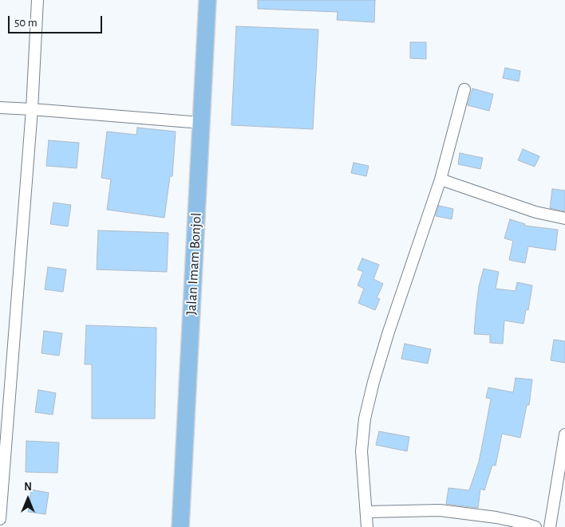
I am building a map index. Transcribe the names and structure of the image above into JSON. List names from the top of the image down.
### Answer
{
  "streets": {
    "main road": ["Jalan Imam Bonjol"]
  },
  "scale_bar": "50 m",
  "north": "top"
}
